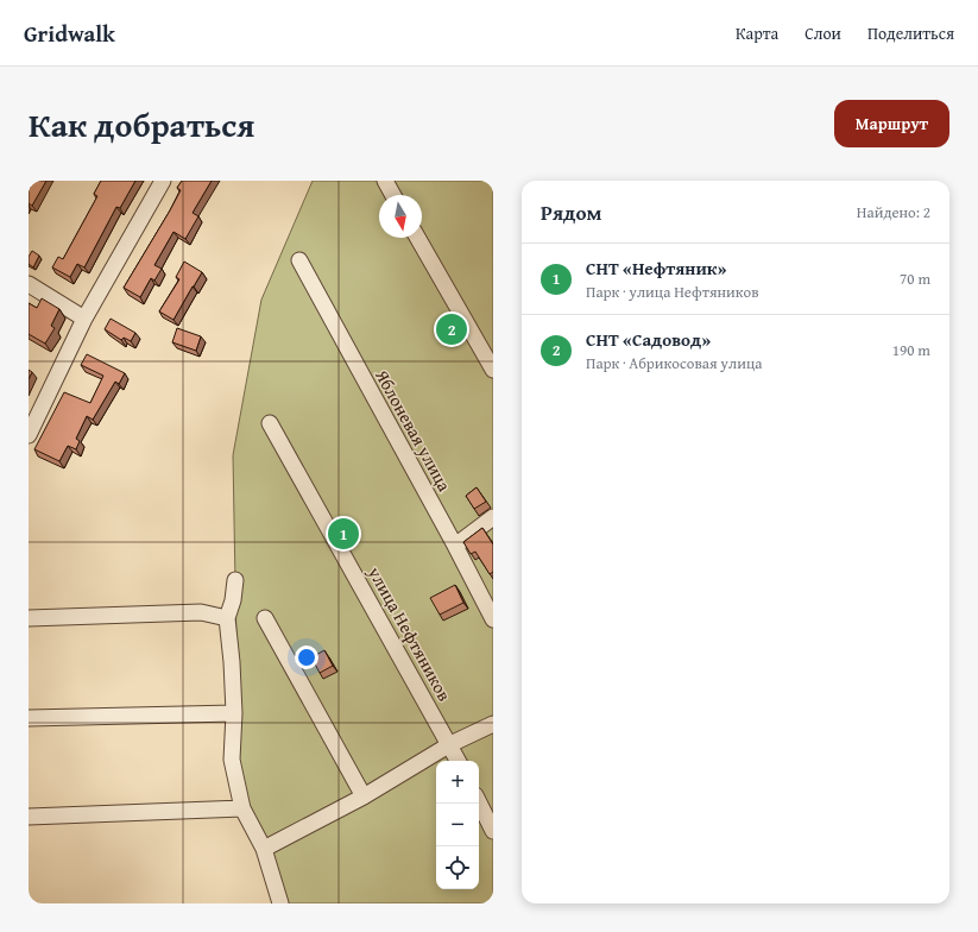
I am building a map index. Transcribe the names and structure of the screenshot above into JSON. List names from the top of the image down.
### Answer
{
  "streets": {
    "street": ["Яблоневая улица", "улица Нефтяников"]
  },
  "north": "bottom",
  "page": {
    "header": "Gridwalk",
    "nav": ["Карта", "Слои", "Поделиться"],
    "title": "Как добраться",
    "buttons": "Маршрут",
    "heading": ["Рядом", "Найдено: 2"],
    "list": [
      {
        "mark": "1",
        "name": "СНТ «Нефтяник»",
        "note": "Парк · улица Нефтяников",
        "value": "70 m"
      },
      {
        "mark": "2",
        "name": "СНТ «Садовод»",
        "note": "Парк · Абрикосовая улица",
        "value": "190 m"
      }
    ],
    "pins": ["2", "1"],
    "map_buttons": ["+", "−"]
  }
}
